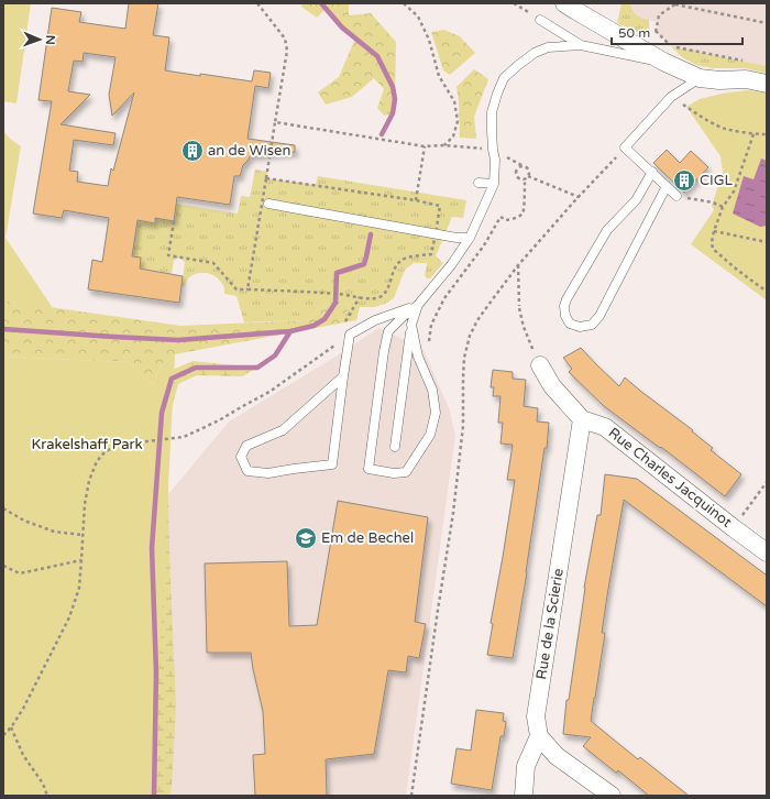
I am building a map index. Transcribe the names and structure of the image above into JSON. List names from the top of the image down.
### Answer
{
  "streets": {
    "street": ["Rue Charles Jacquinot", "Rue de la Scierie"]
  },
  "crossings": [
    ["Rue Charles Jacquinot", "Rue de la Scierie"]
  ],
  "parks": ["Krakelshaff Park"],
  "places": {
    "building": ["an de Wisen", "CIGL"],
    "school or university": ["Em de Bechel"]
  },
  "scale_bar": "50 m",
  "north": "right"
}
